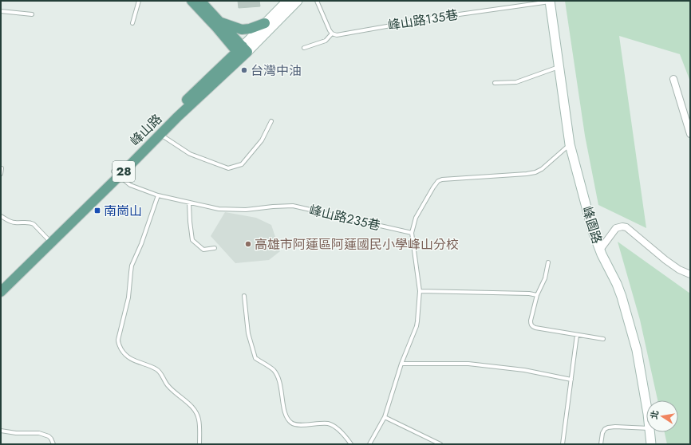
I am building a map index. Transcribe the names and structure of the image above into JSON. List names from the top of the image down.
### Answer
{
  "streets": {
    "main road": ["峰山路", "28"],
    "street": ["峰園路"],
    "lane": ["峰山路135巷", "峰山路235巷"]
  },
  "crossings": [
    ["峰山路135巷", "峰園路"],
    ["峰山路", "峰山路235巷"]
  ],
  "places": {
    "other": ["台灣中油", "高雄市阿蓮區阿蓮國民小學峰山分校"],
    "transit": ["南崗山"]
  },
  "north": "left"
}
